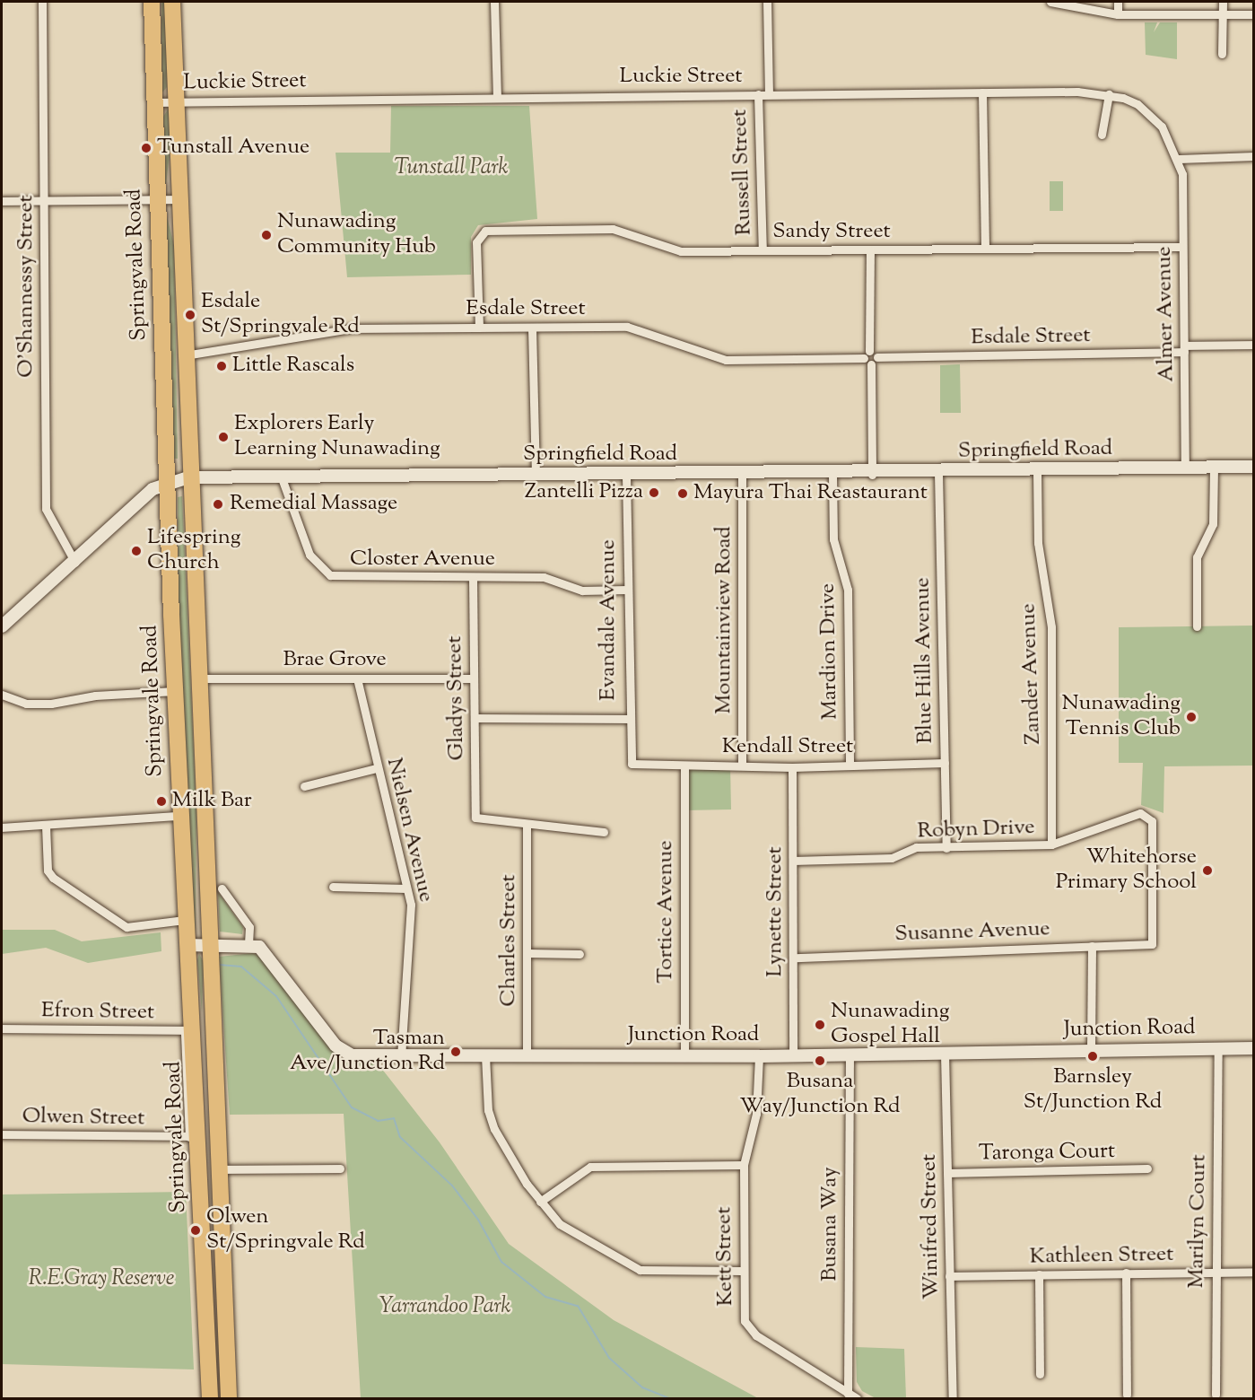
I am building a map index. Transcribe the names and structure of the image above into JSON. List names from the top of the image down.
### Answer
{
  "streets": {
    "highway": ["Springvale Road"],
    "main road": ["Springfield Road", "Junction Road"],
    "street": [
      "Luckie Street",
      "Russell Street",
      "Sandy Street",
      "O'Shannessy Street",
      "Esdale Street",
      "Almer Avenue",
      "Closter Avenue",
      "Evandale Avenue",
      "Mountainview Road",
      "Mardion Drive",
      "Brae Grove",
      "Blue Hills Avenue",
      "Zander Avenue",
      "Gladys Street",
      "Kendall Street",
      "Nielsen Avenue",
      "Robyn Drive",
      "Tortice Avenue",
      "Lynette Street",
      "Susanne Avenue",
      "Charles Street",
      "Efron Street",
      "Olwen Street",
      "Taronga Court",
      "Marilyn Court",
      "Busana Way",
      "Winifred Street",
      "Kett Street",
      "Kathleen Street"
    ]
  },
  "crossings": [
    ["Luckie Street", "Russell Street"],
    ["Luckie Street", "Springvale Road"],
    ["Luckie Street", "Almer Avenue"],
    ["Russell Street", "Sandy Street"],
    ["Sandy Street", "Esdale Street"],
    ["Sandy Street", "Almer Avenue"],
    ["Springvale Road", "Esdale Street"],
    ["Springvale Road", "Springfield Road"],
    ["Springvale Road", "Brae Grove"],
    ["Springvale Road", "Efron Street"],
    ["Springvale Road", "Olwen Street"],
    ["O'Shannessy Street", "Springfield Road"],
    ["Esdale Street", "Almer Avenue"],
    ["Almer Avenue", "Springfield Road"],
    ["Springfield Road", "Closter Avenue"],
    ["Springfield Road", "Evandale Avenue"],
    ["Springfield Road", "Mountainview Road"],
    ["Springfield Road", "Mardion Drive"],
    ["Springfield Road", "Blue Hills Avenue"],
    ["Springfield Road", "Zander Avenue"],
    ["Closter Avenue", "Evandale Avenue"],
    ["Closter Avenue", "Gladys Street"],
    ["Evandale Avenue", "Kendall Street"],
    ["Mountainview Road", "Kendall Street"],
    ["Mardion Drive", "Kendall Street"],
    ["Brae Grove", "Gladys Street"],
    ["Brae Grove", "Nielsen Avenue"],
    ["Blue Hills Avenue", "Kendall Street"],
    ["Blue Hills Avenue", "Robyn Drive"],
    ["Zander Avenue", "Robyn Drive"],
    ["Gladys Street", "Charles Street"],
    ["Kendall Street", "Tortice Avenue"],
    ["Kendall Street", "Lynette Street"],
    ["Nielsen Avenue", "Junction Road"],
    ["Robyn Drive", "Lynette Street"],
    ["Robyn Drive", "Susanne Avenue"],
    ["Tortice Avenue", "Junction Road"],
    ["Lynette Street", "Susanne Avenue"],
    ["Lynette Street", "Junction Road"],
    ["Charles Street", "Junction Road"],
    ["Junction Road", "Marilyn Court"],
    ["Junction Road", "Busana Way"],
    ["Junction Road", "Winifred Street"],
    ["Junction Road", "Kett Street"],
    ["Taronga Court", "Winifred Street"],
    ["Marilyn Court", "Kathleen Street"],
    ["Busana Way", "Kett Street"],
    ["Winifred Street", "Kathleen Street"]
  ],
  "parks": ["Tunstall Park", "R.E.Gray Reserve", "Yarrandoo Park"],
  "places": [
    "Tunstall Avenue",
    "Nunawading Community Hub",
    "Esdale St/Springvale Rd",
    "Little Rascals",
    "Explorers Early Learning Nunawading",
    "Zantelli Pizza",
    "Mayura Thai Reastaurant",
    "Remedial Massage",
    "Lifespring Church",
    "Nunawading Tennis Club",
    "Milk Bar",
    "Whitehorse Primary School",
    "Nunawading Gospel Hall",
    "Tasman Ave/Junction Rd",
    "Barnsley St/Junction Rd",
    "Busana Way/Junction Rd",
    "Olwen St/Springvale Rd"
  ]
}
